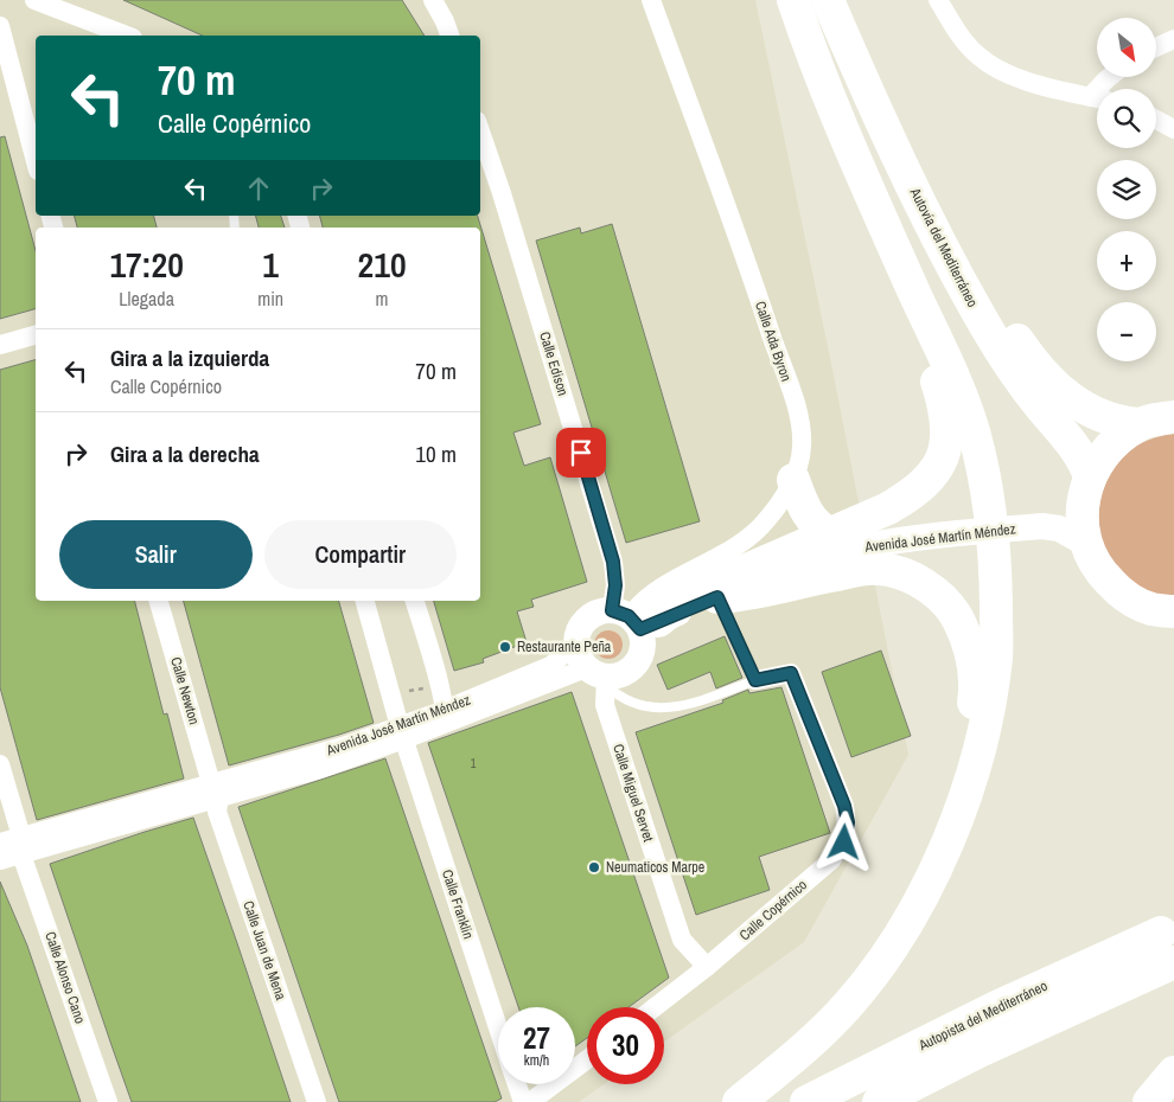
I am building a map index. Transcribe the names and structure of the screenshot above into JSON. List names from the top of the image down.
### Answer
{
  "streets": {
    "highway": ["Autovía del Mediterráneo", "Autopista del Mediterráneo"],
    "street": [
      "Calle Ada Byron",
      "Calle Edison",
      "Avenida José Martín Méndez",
      "Calle Newton",
      "Calle Miguel Servet",
      "Calle Franklin",
      "Calle Copérnico",
      "Calle Juan de Mena",
      "Calle Alonso Cano"
    ]
  },
  "crossings": [
    ["Autovía del Mediterráneo", "Avenida José Martín Méndez"],
    ["Calle Ada Byron", "Calle Edison"],
    ["Calle Ada Byron", "Avenida José Martín Méndez"],
    ["Calle Ada Byron", "Calle Miguel Servet"],
    ["Calle Edison", "Avenida José Martín Méndez"],
    ["Calle Edison", "Calle Miguel Servet"],
    ["Avenida José Martín Méndez", "Calle Newton"],
    ["Avenida José Martín Méndez", "Calle Miguel Servet"],
    ["Avenida José Martín Méndez", "Calle Franklin"],
    ["Avenida José Martín Méndez", "Calle Juan de Mena"],
    ["Avenida José Martín Méndez", "Calle Alonso Cano"],
    ["Calle Newton", "Calle Juan de Mena"],
    ["Calle Miguel Servet", "Calle Copérnico"]
  ],
  "places": ["Restaurante Peña", "Neumaticos Marpe"],
  "house_numbers": ["1"],
  "north": "bottom right",
  "page": {
    "map_buttons": ["+", "−"],
    "turn": ["70 m", "Calle Copérnico"],
    "eta": [
      "17:20",
      "Llegada",
      "1",
      "min",
      "210",
      "m"
    ],
    "list": [
      {
        "name": "Gira a la izquierda",
        "note": "Calle Copérnico",
        "value": "70 m"
      },
      {
        "name": "Gira a la derecha",
        "value": "10 m"
      }
    ],
    "buttons": ["Salir", "Compartir"],
    "speed": "27 km/h",
    "limit": "30"
  }
}
